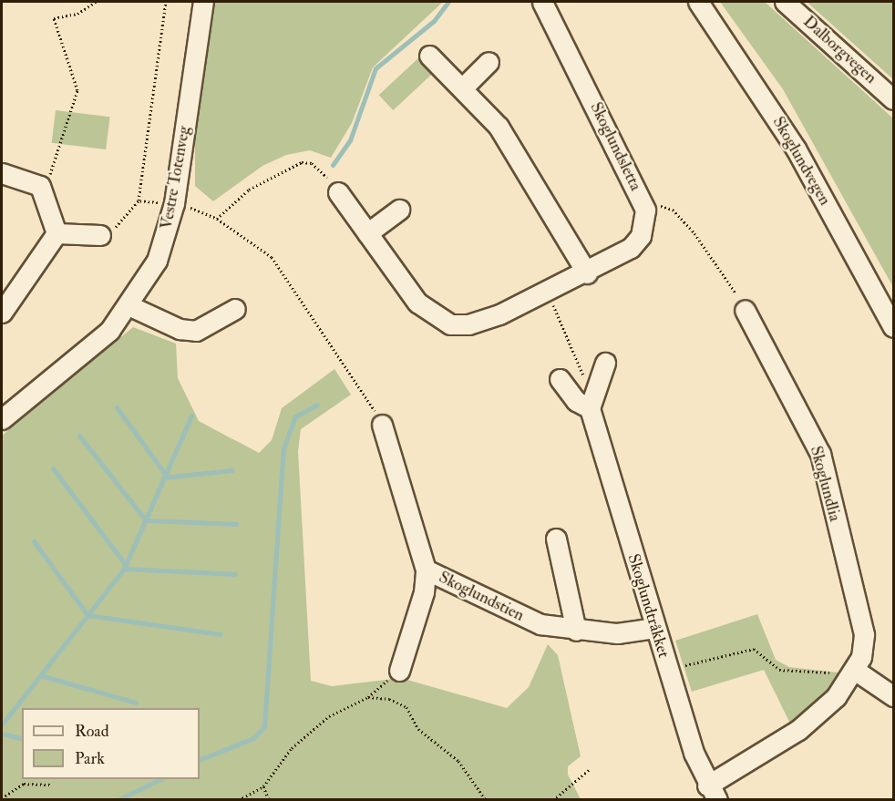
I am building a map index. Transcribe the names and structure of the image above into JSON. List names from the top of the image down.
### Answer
{
  "streets": {
    "street": [
      "Dalborgvegen",
      "Skoglundsletta",
      "Skoglundvegen",
      "Vestre Totenveg",
      "Skoglundlia",
      "Skoglundstien",
      "Skoglundtråkket"
    ]
  },
  "crossings": [
    ["Skoglundlia", "Skoglundtråkket"],
    ["Skoglundstien", "Skoglundtråkket"]
  ],
  "legend": ["Road", "Park"]
}
